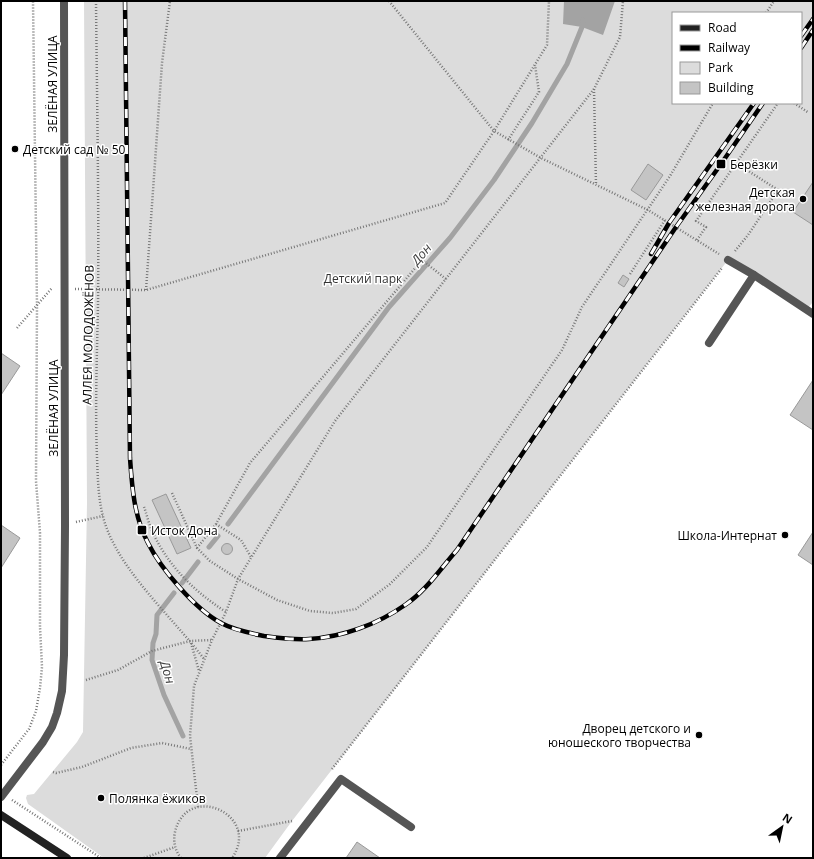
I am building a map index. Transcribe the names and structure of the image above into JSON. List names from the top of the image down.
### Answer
{
  "streets": {
    "street": ["ЗЕЛЁНАЯ УЛИЦА"],
    "path": ["АЛЛЕЯ МОЛОДОЖЁНОВ"]
  },
  "water": ["Дон"],
  "parks": ["Детский парк"],
  "places": {
    "other": [
      "Детский сад № 50",
      "Детская железная дорога",
      "Школа-Интернат",
      "Дворец детского и юношеского творчества",
      "Полянка ёжиков"
    ],
    "transit": ["Берёзки", "Исток Дона"]
  },
  "legend": [
    "Road",
    "Railway",
    "Park",
    "Building"
  ],
  "north": "top right"
}
